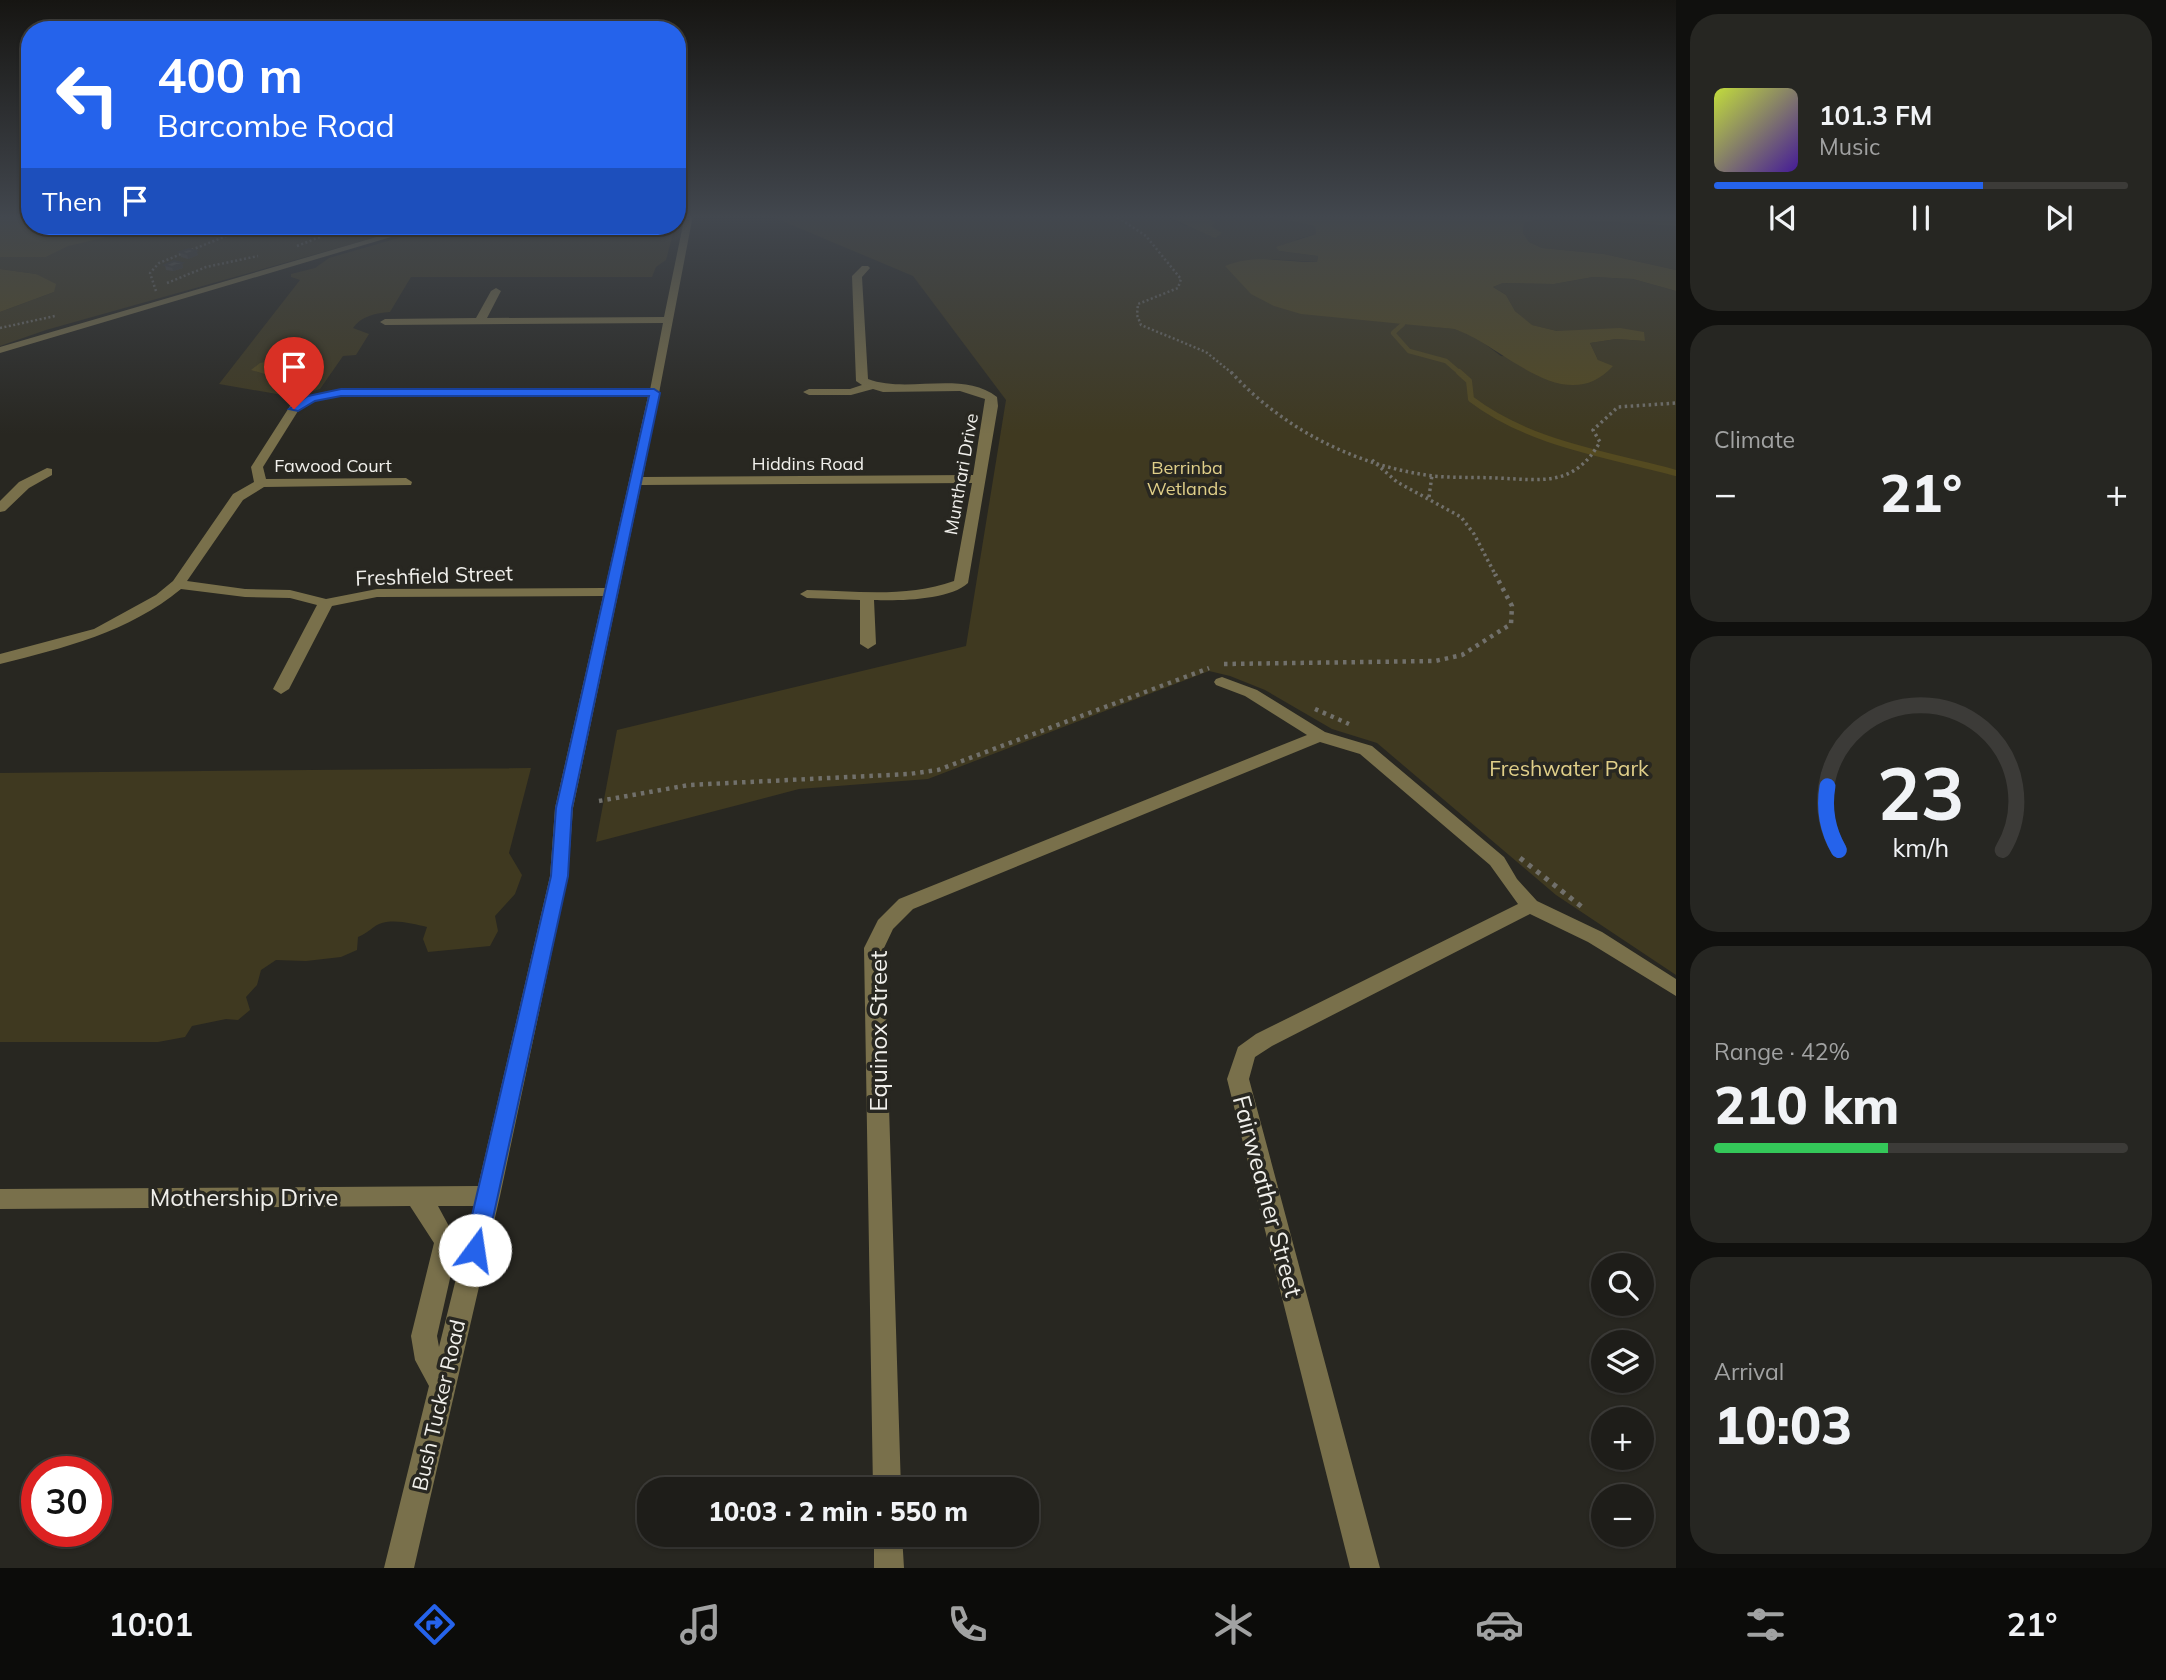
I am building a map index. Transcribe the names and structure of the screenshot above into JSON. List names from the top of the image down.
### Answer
{
  "streets": {
    "street": [
      "Hiddins Road",
      "Fawood Court",
      "Munthari Drive",
      "Freshfield Street",
      "Equinox Street",
      "Fairweather Street",
      "Mothership Drive",
      "Bush Tucker Road"
    ]
  },
  "crossings": [
    ["Hiddins Road", "Munthari Drive"],
    ["Hiddins Road", "Bush Tucker Road"],
    ["Freshfield Street", "Bush Tucker Road"],
    ["Mothership Drive", "Bush Tucker Road"]
  ],
  "parks": ["Berrinba Wetlands", "Freshwater Park"],
  "page": {
    "turn": ["400 m", "Barcombe Road"],
    "song": ["101.3 FM", "Music"],
    "then": "Then",
    "tile": [
      "Climate",
      ["Range · 42%", "210 km"],
      ["Arrival", "10:03"]
    ],
    "heat": ["−", "21°", "+"],
    "map_buttons": ["+", "−"],
    "limit": "30",
    "trip": "10:03 · 2 min · 550 m",
    "tabs": ["10:01", "21°"],
    "gauge": ["23", "km/h"]
  }
}
